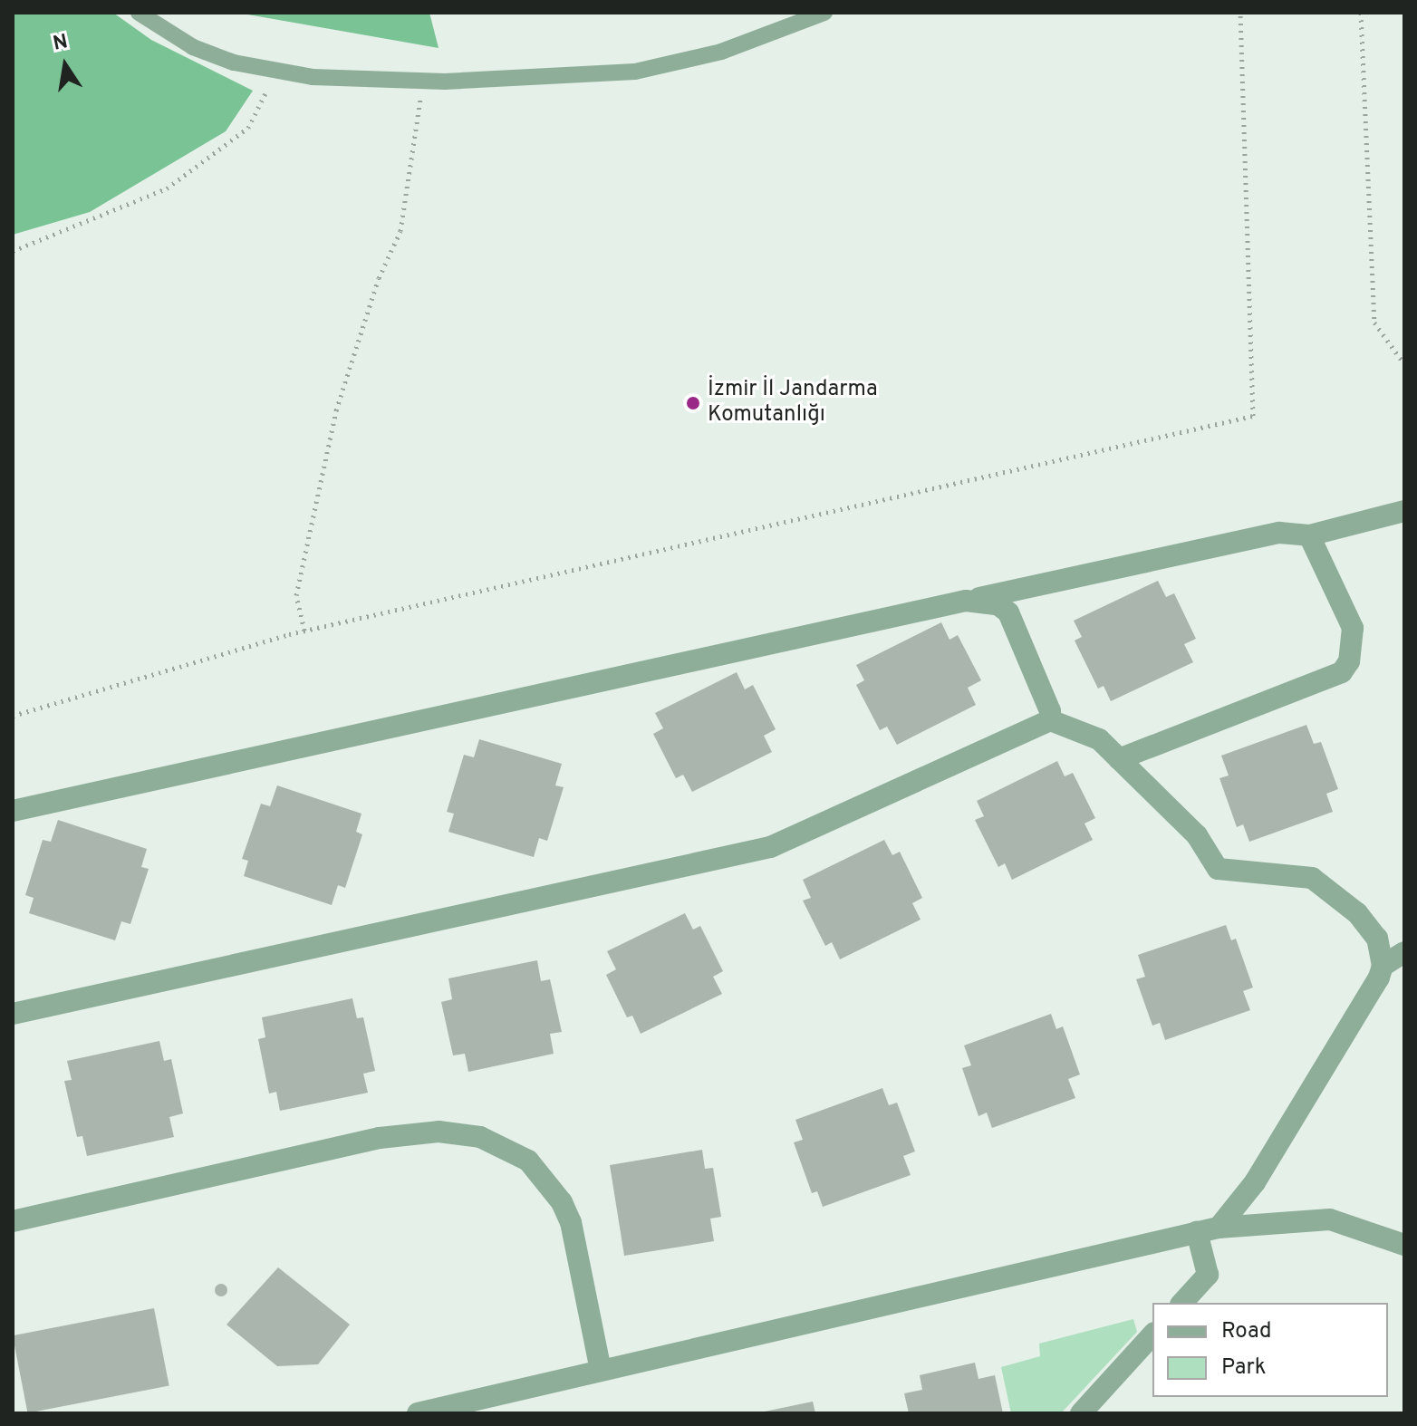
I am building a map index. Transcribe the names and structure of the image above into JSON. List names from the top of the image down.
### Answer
{
  "places": ["İzmir İl Jandarma Komutanlığı"],
  "legend": ["Road", "Park"],
  "north": "top"
}
